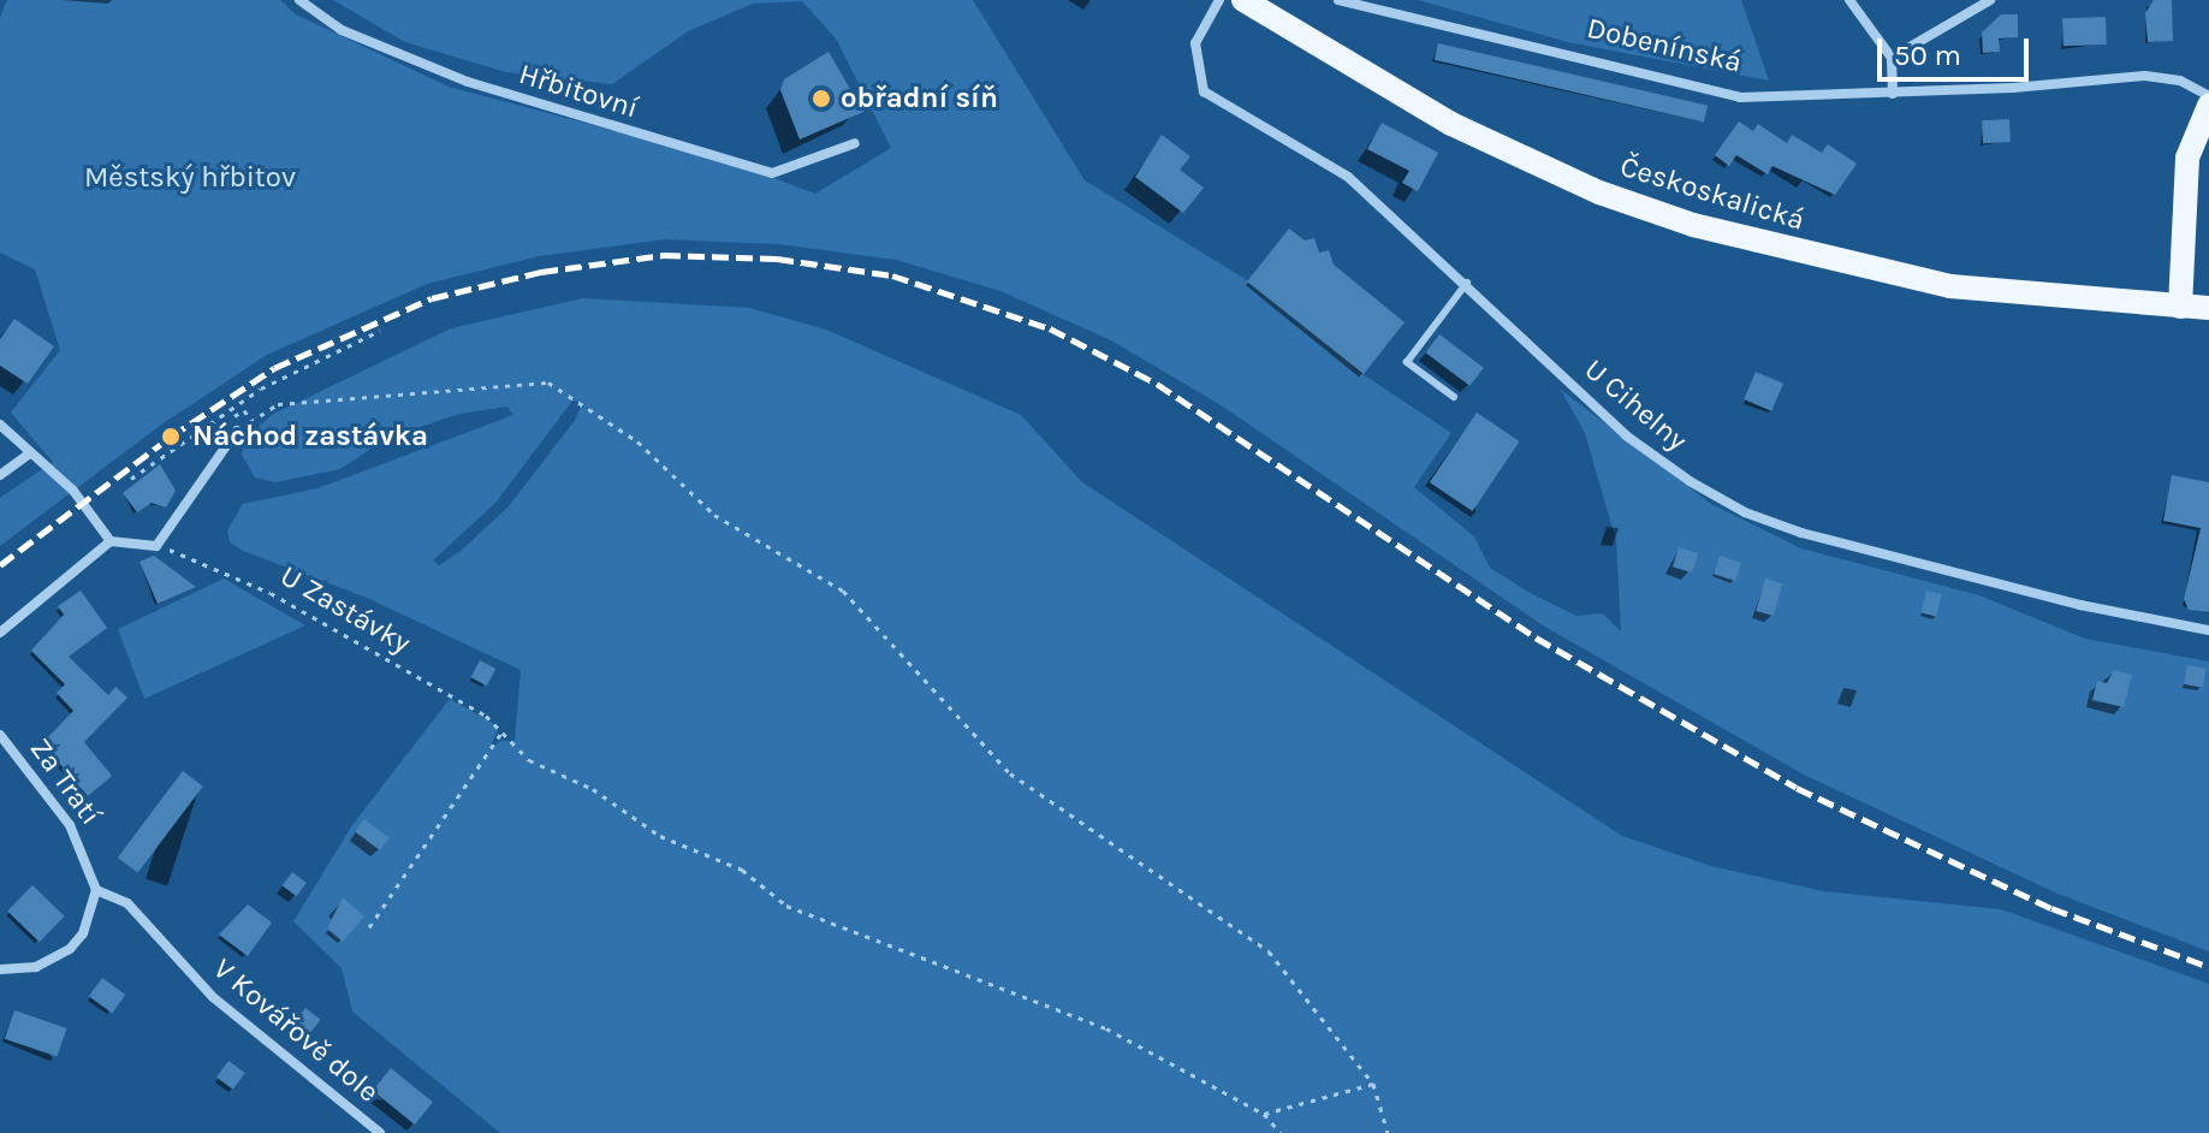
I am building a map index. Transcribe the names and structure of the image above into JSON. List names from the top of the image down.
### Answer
{
  "streets": {
    "main road": ["Českoskalická"],
    "street": [
      "Dobenínská",
      "Hřbitovní",
      "U Cihelny",
      "Za Tratí",
      "V Kovářově dole"
    ],
    "path": ["U Zastávky"]
  },
  "crossings": [
    ["Za Tratí", "V Kovářově dole"]
  ],
  "parks": ["Městský hřbitov"],
  "places": ["obřadní síň", "Náchod zastávka"],
  "scale_bar": "50 m"
}
